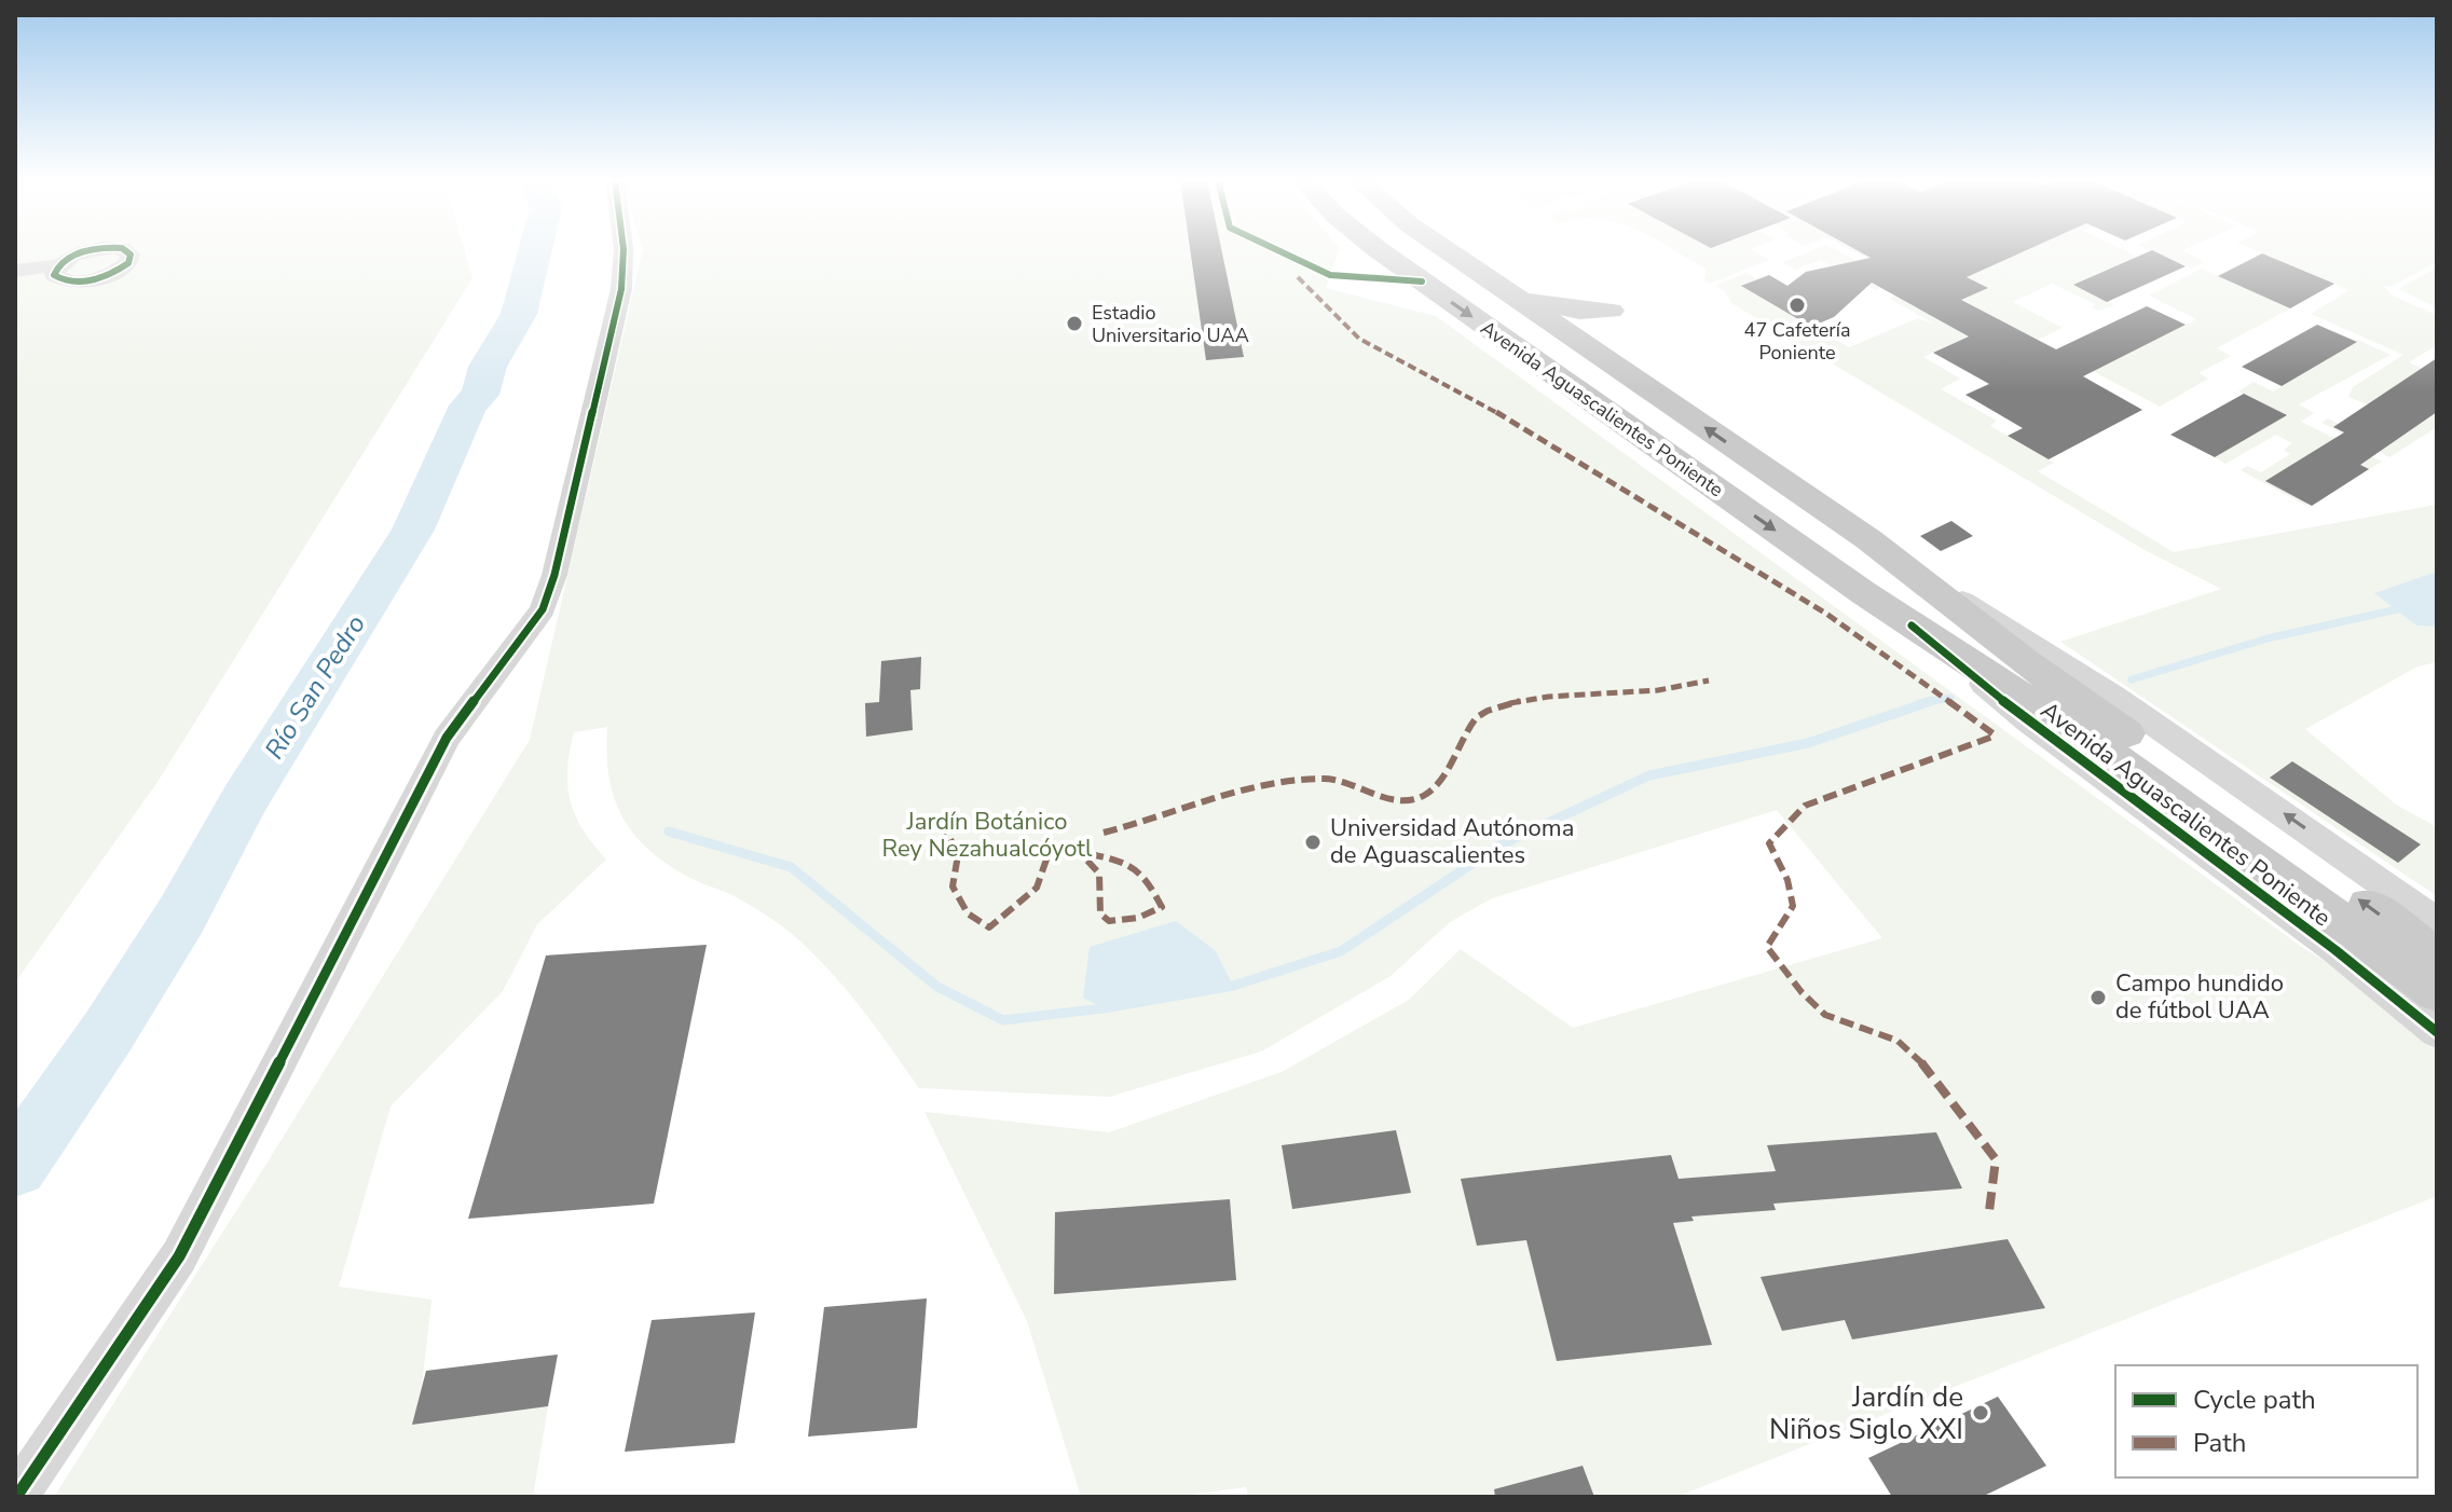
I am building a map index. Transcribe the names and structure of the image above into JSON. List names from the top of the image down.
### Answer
{
  "streets": {
    "main road": ["Avenida Aguascalientes Poniente"]
  },
  "water": ["Río San Pedro"],
  "parks": ["Jardín Botánico Rey Nezahualcóyotl"],
  "places": [
    "47 Cafetería Poniente",
    "Estadio Universitario UAA",
    "Universidad Autónoma de Aguascalientes",
    "Campo hundido de fútbol UAA",
    "Jardín de Niños Siglo XXI"
  ],
  "legend": ["Cycle path", "Path"]
}
